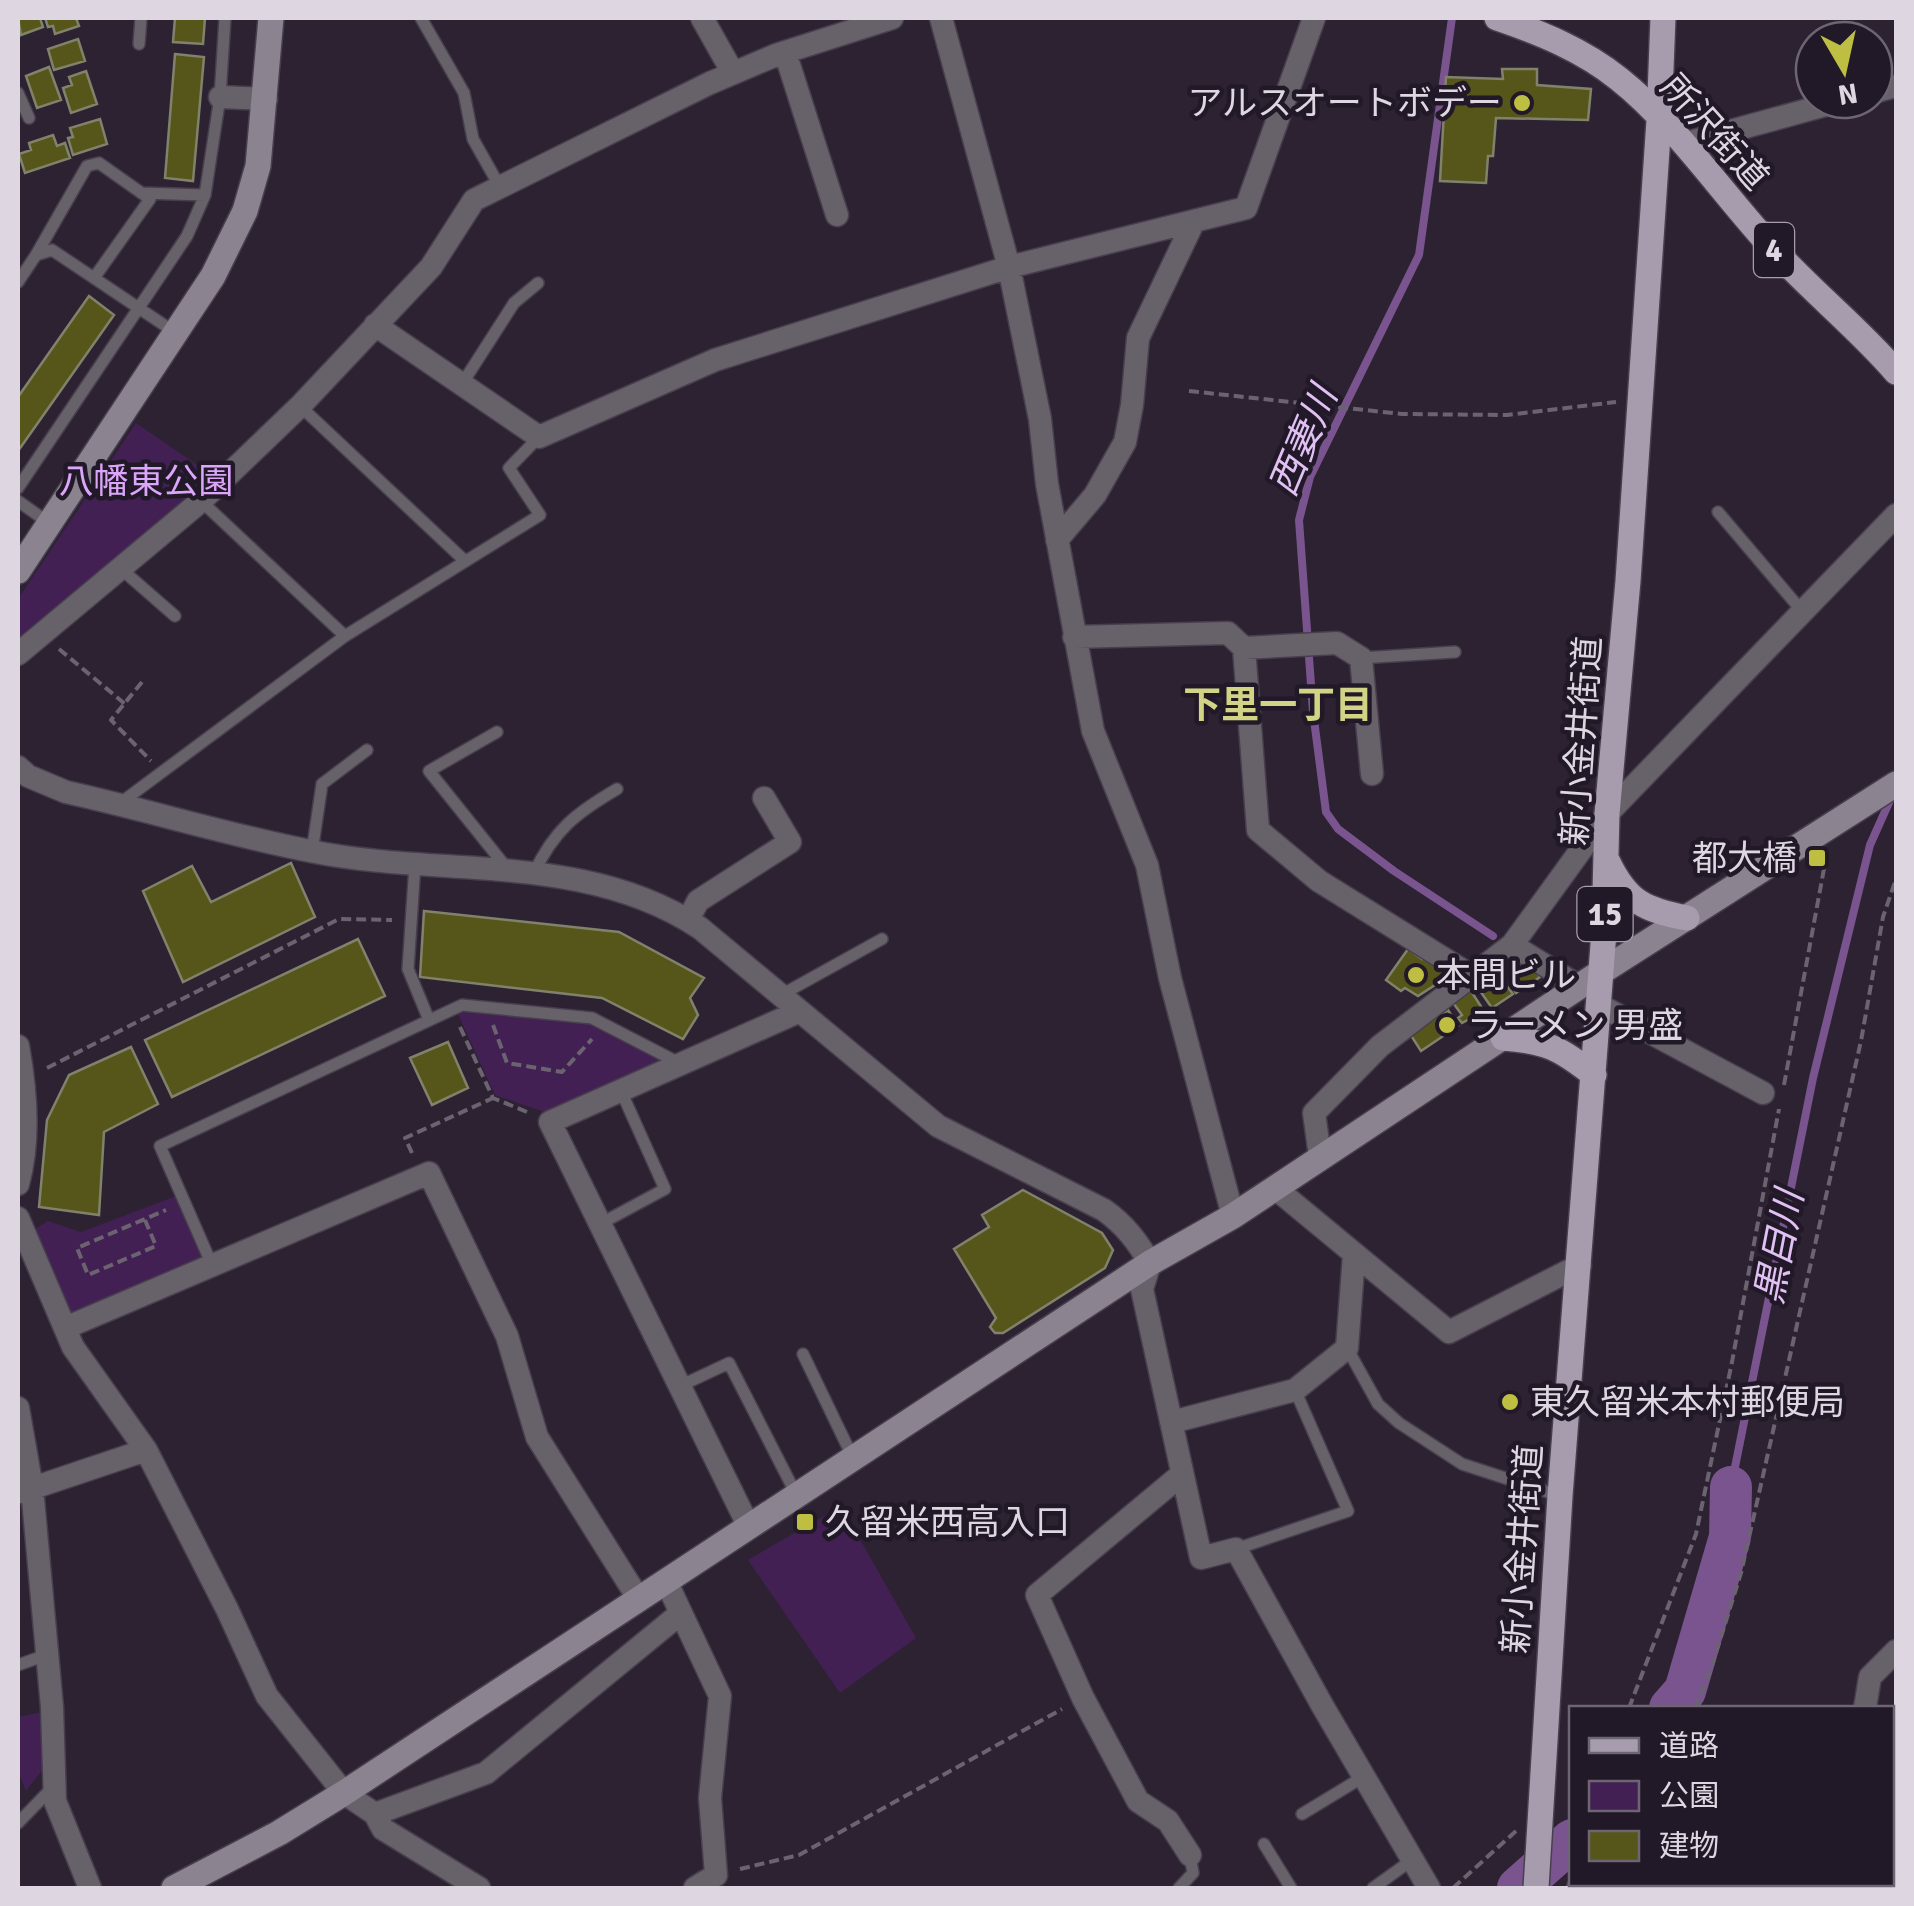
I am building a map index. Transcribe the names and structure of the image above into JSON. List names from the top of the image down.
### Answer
{
  "streets": {
    "main road": [
      "所沢街道",
      "4",
      "新小金井街道",
      "15"
    ]
  },
  "crossings": [
    ["所沢街道", "新小金井街道"]
  ],
  "districts": ["下里一丁目"],
  "water": ["西妻川", "黒目川"],
  "parks": ["八幡東公園"],
  "places": {
    "other": [
      "アルスオートボデー",
      "本間ビル",
      "ラーメン 男盛",
      "東久留米本村郵便局"
    ],
    "transit": ["都大橋", "久留米西高入口"]
  },
  "legend": ["道路", "公園", "建物"],
  "north": "bottom"
}
